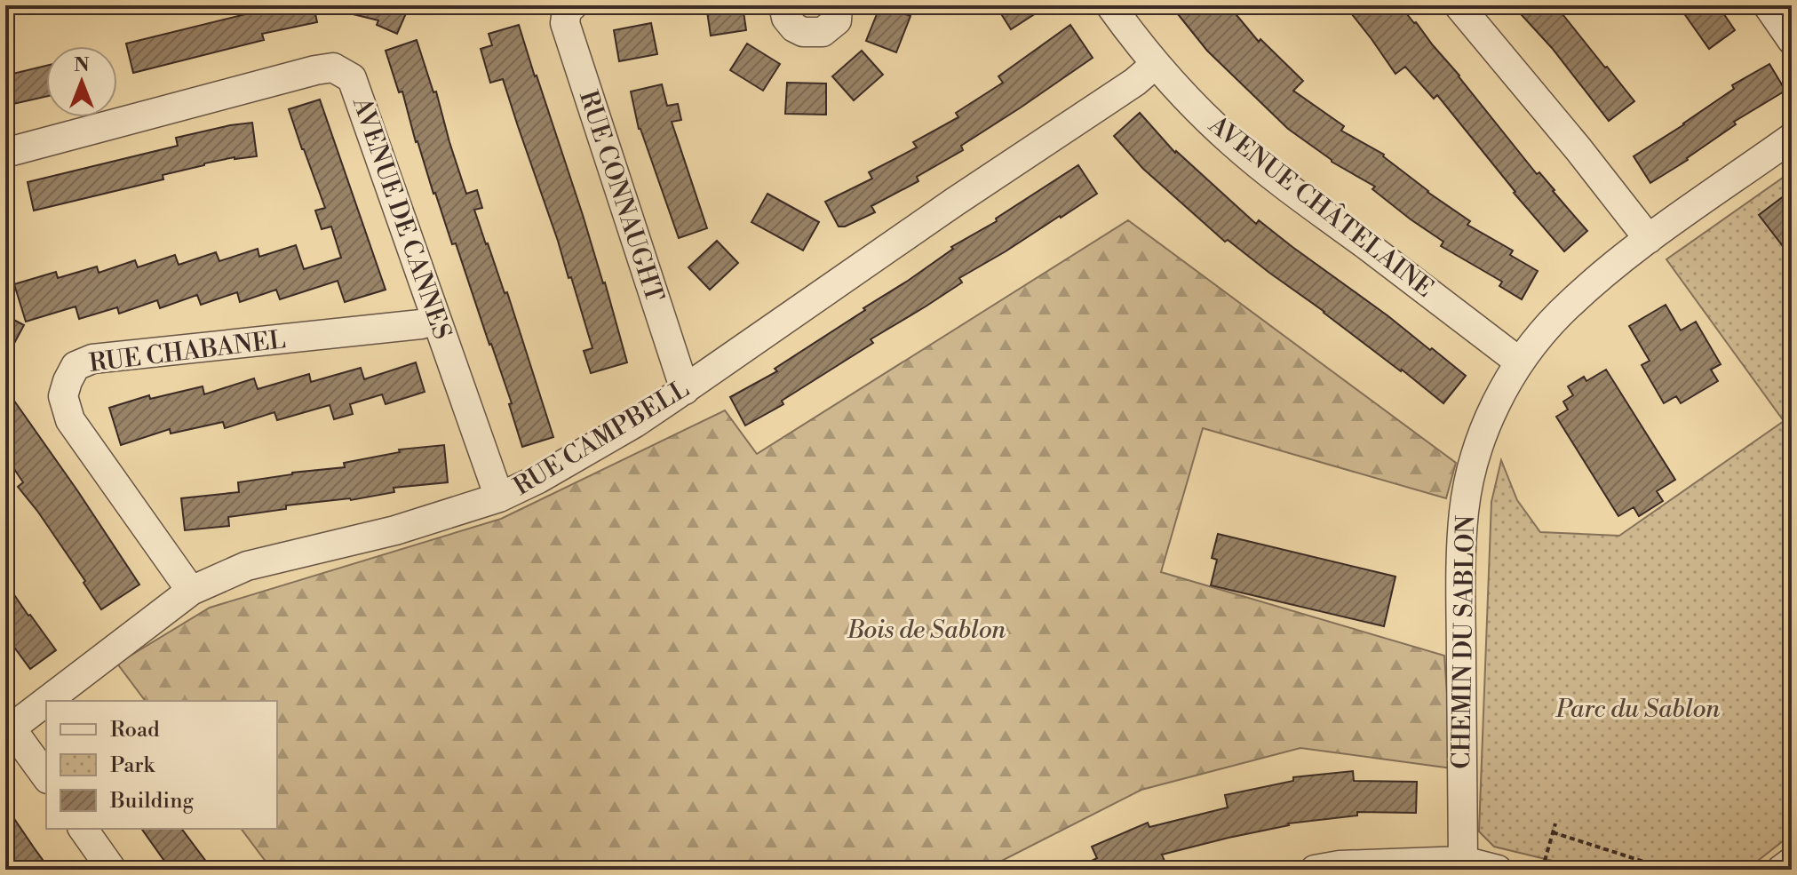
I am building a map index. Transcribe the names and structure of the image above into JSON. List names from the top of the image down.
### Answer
{
  "streets": {
    "street": [
      "RUE CONNAUGHT",
      "AVENUE CHÂTELAINE",
      "AVENUE DE CANNES",
      "RUE CHABANEL",
      "RUE CAMPBELL",
      "CHEMIN DU SABLON"
    ]
  },
  "crossings": [
    ["RUE CONNAUGHT", "RUE CAMPBELL"],
    ["AVENUE CHÂTELAINE", "RUE CAMPBELL"],
    ["AVENUE CHÂTELAINE", "CHEMIN DU SABLON"],
    ["AVENUE DE CANNES", "RUE CHABANEL"],
    ["AVENUE DE CANNES", "RUE CAMPBELL"],
    ["RUE CHABANEL", "RUE CAMPBELL"]
  ],
  "parks": ["Bois de Sablon", "Parc du Sablon"],
  "legend": ["Road", "Park", "Building"],
  "north": "top"
}
